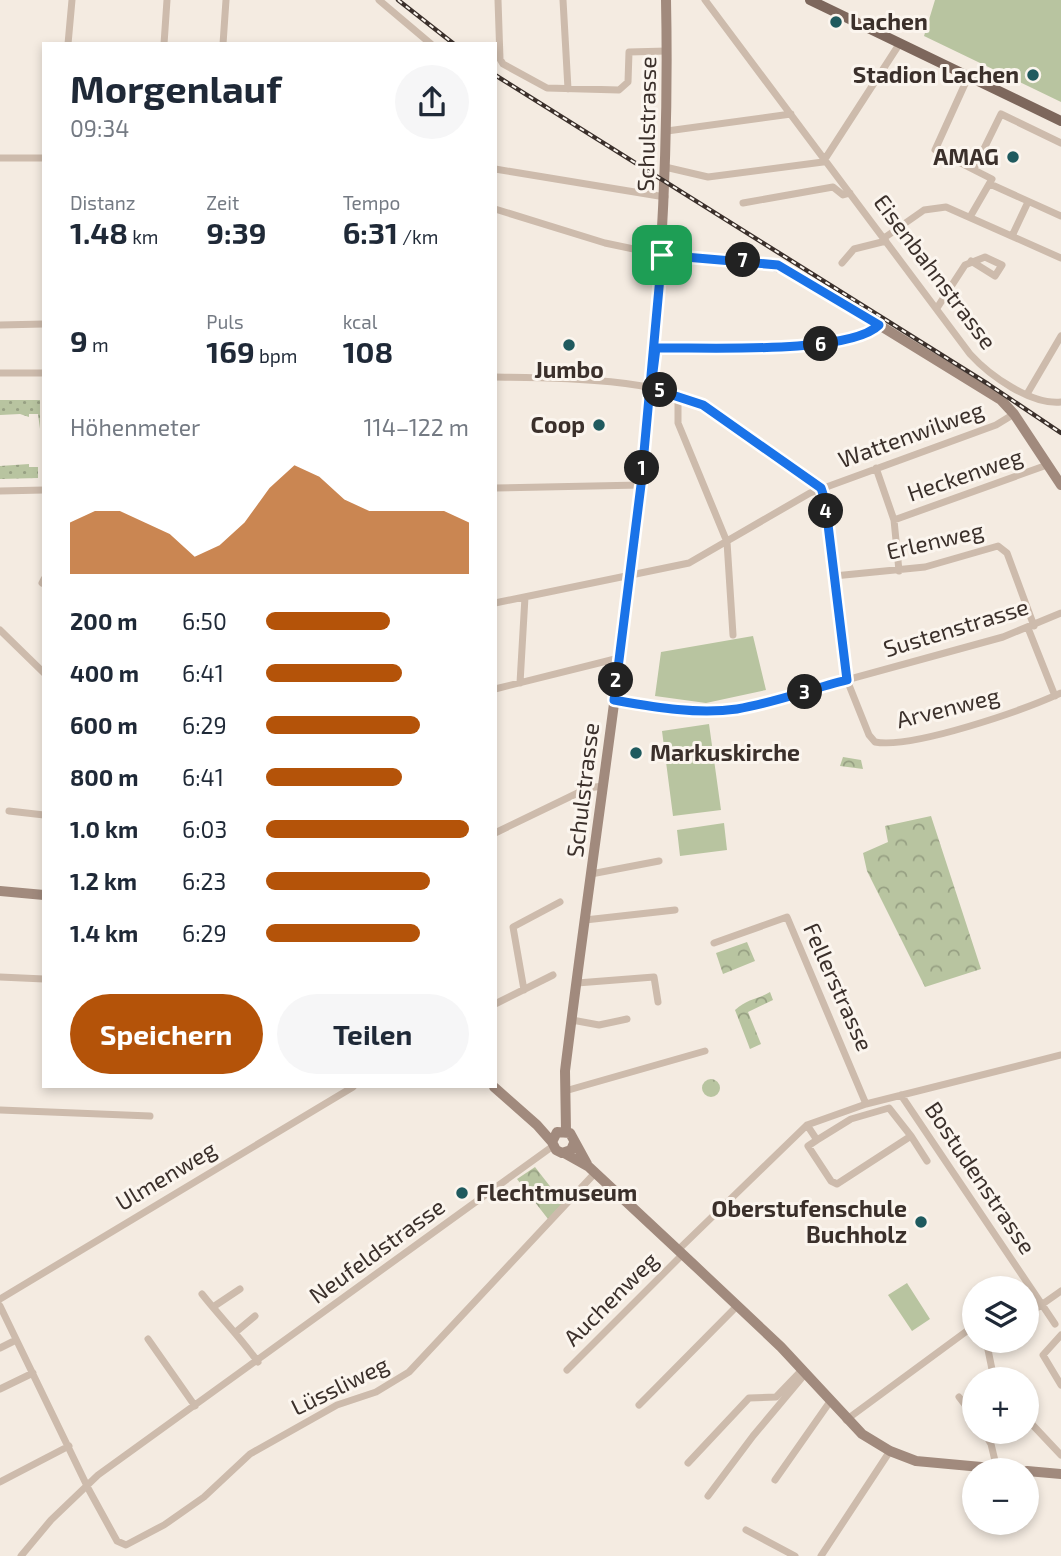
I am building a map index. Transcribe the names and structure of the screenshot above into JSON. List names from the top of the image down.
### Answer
{
  "streets": {
    "street": [
      "Schulstrasse",
      "Eisenbahnstrasse",
      "Wattenwilweg",
      "Heckenweg",
      "Erlenweg",
      "Sustenstrasse",
      "Arvenweg",
      "Fellerstrasse",
      "Ulmenweg",
      "Bostudenstrasse",
      "Neufeldstrasse",
      "Auchenweg",
      "Lüssliweg"
    ]
  },
  "crossings": [
    ["Schulstrasse", "Wattenwilweg"],
    ["Schulstrasse", "Sustenstrasse"],
    ["Schulstrasse", "Neufeldstrasse"],
    ["Wattenwilweg", "Heckenweg"],
    ["Heckenweg", "Erlenweg"],
    ["Erlenweg", "Sustenstrasse"],
    ["Erlenweg", "Arvenweg"],
    ["Sustenstrasse", "Arvenweg"],
    ["Fellerstrasse", "Bostudenstrasse"],
    ["Bostudenstrasse", "Auchenweg"],
    ["Neufeldstrasse", "Lüssliweg"]
  ],
  "places": [
    "Lachen",
    "Stadion Lachen",
    "AMAG",
    "Jumbo",
    "Coop",
    "Markuskirche",
    "Flechtmuseum",
    "Oberstufenschule Buchholz"
  ],
  "page": {
    "heading": ["Morgenlauf", "09:34"],
    "stats": [
      ["Distanz", "1.48 km"],
      ["Zeit", "9:39"],
      ["Tempo", "6:31 /km"],
      ["9 m"],
      ["Puls", "169 bpm"],
      ["kcal", "108"]
    ],
    "pins": [
      "7",
      "6",
      "5",
      "1",
      "4",
      "2",
      "3"
    ],
    "chart": ["Höhenmeter", "114–122 m"],
    "list": [
      {
        "name": "200 m",
        "note": "6:50"
      },
      {
        "name": "400 m",
        "note": "6:41"
      },
      {
        "name": "600 m",
        "note": "6:29"
      },
      {
        "name": "800 m",
        "note": "6:41"
      },
      {
        "name": "1.0 km",
        "note": "6:03"
      },
      {
        "name": "1.2 km",
        "note": "6:23"
      },
      {
        "name": "1.4 km",
        "note": "6:29"
      }
    ],
    "buttons": ["Speichern", "Teilen"],
    "map_buttons": ["+", "−"]
  }
}
